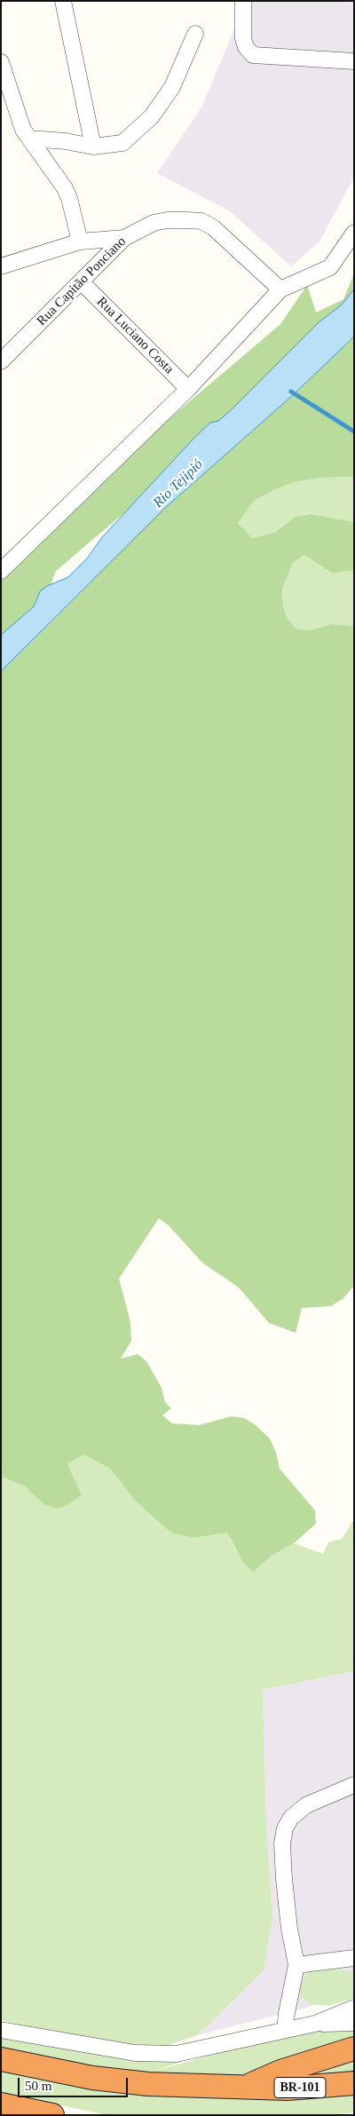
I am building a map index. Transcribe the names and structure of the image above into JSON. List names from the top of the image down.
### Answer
{
  "streets": {
    "highway": ["BR-101"],
    "street": ["Rua Capitão Ponciano", "Rua Luciano Costa"]
  },
  "crossings": [
    ["Rua Capitão Ponciano", "Rua Luciano Costa"]
  ],
  "water": ["Rio Tejipió"],
  "scale_bar": "50 m"
}
